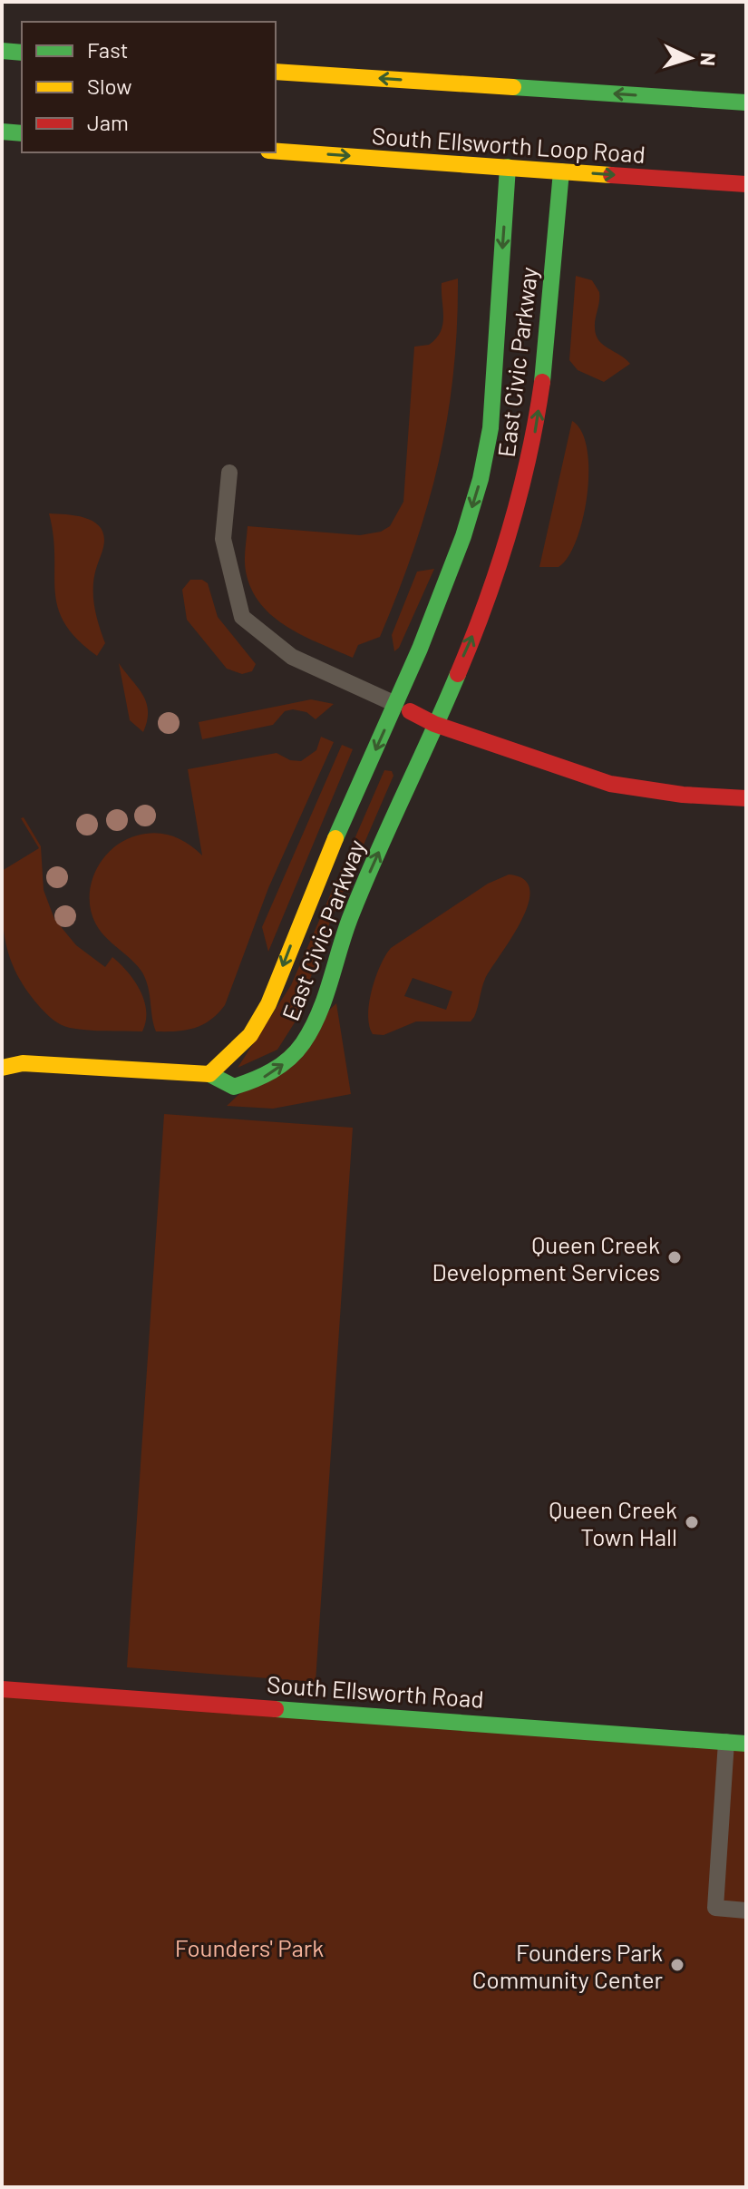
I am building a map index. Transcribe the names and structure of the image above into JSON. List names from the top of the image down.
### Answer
{
  "streets": {
    "street": ["South Ellsworth Loop Road", "East Civic Parkway", "South Ellsworth Road"]
  },
  "crossings": [
    ["South Ellsworth Loop Road", "East Civic Parkway"]
  ],
  "parks": ["Founders' Park"],
  "places": ["Queen Creek Development Services", "Queen Creek Town Hall", "Founders Park Community Center"],
  "legend": ["Fast", "Slow", "Jam"],
  "north": "right"
}
